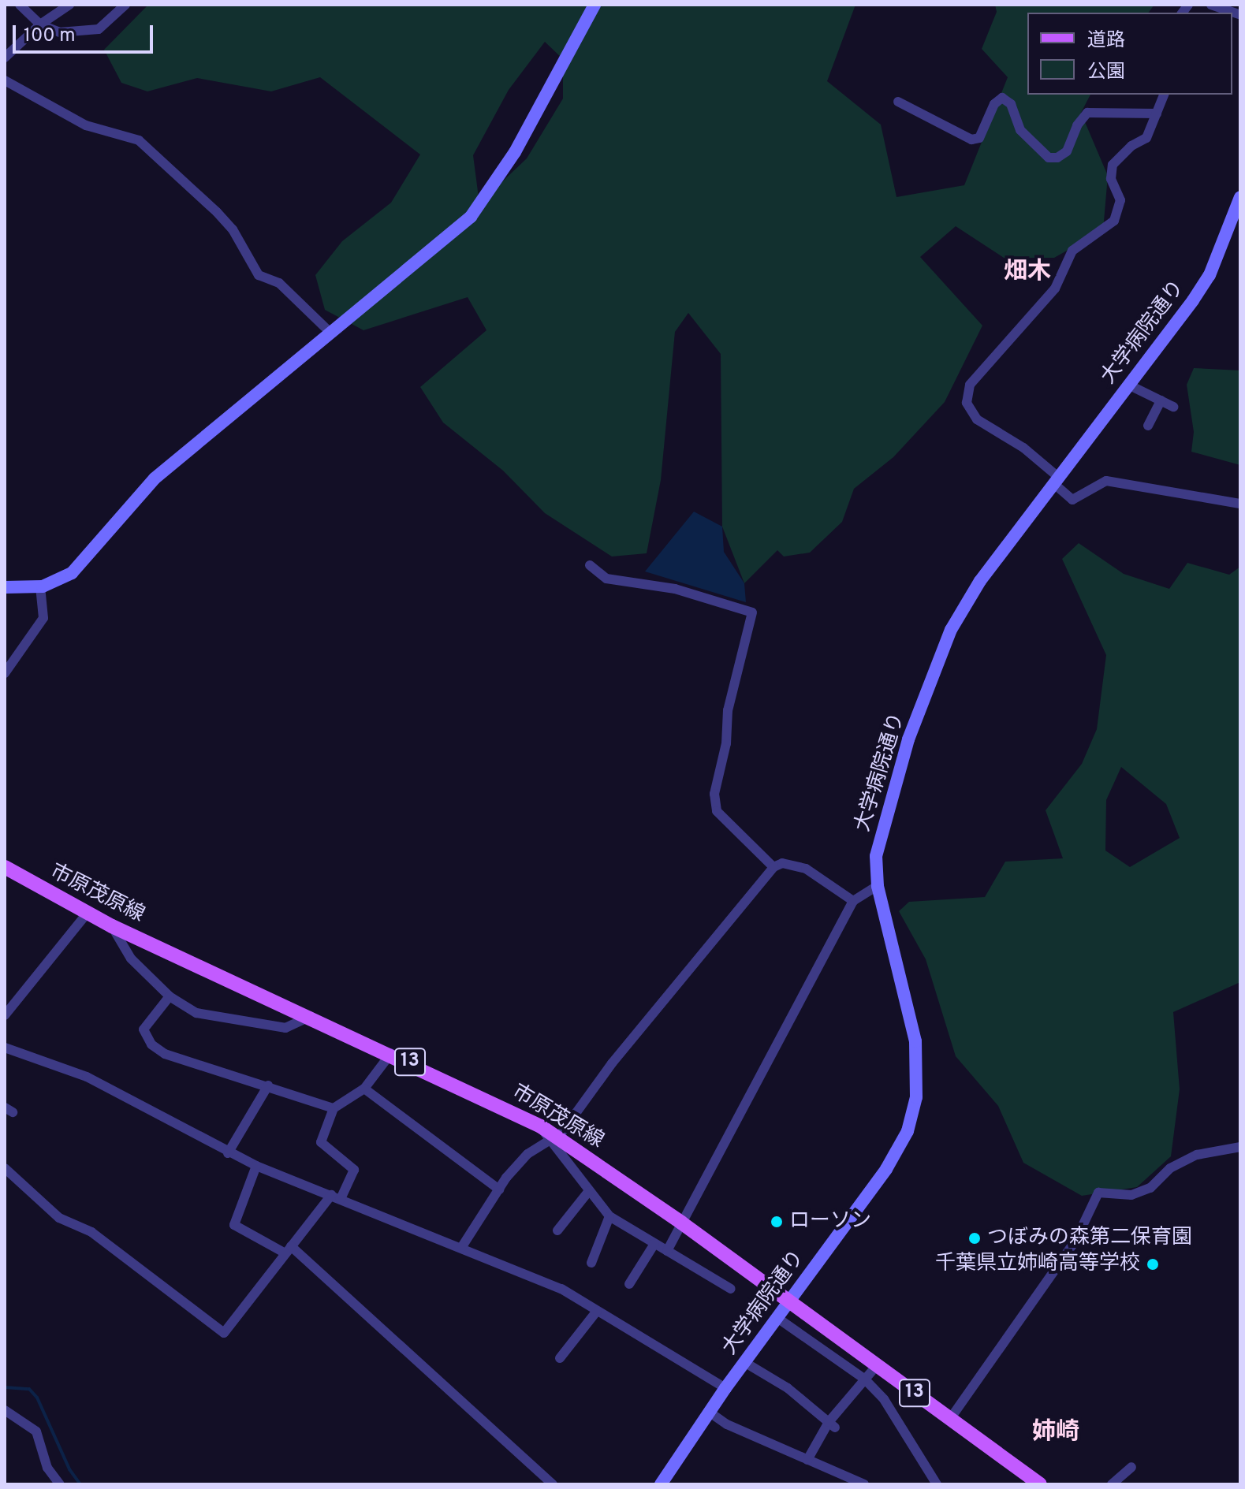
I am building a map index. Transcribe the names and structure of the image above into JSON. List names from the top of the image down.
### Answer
{
  "streets": {
    "main road": ["市原茂原線", "13"],
    "street": ["大学病院通り"]
  },
  "crossings": [
    ["大学病院通り", "市原茂原線"]
  ],
  "districts": ["畑木", "姉崎"],
  "places": ["ローソン", "つぼみの森第二保育園", "千葉県立姉崎高等学校"],
  "legend": ["道路", "公園"],
  "scale_bar": "100 m"
}
